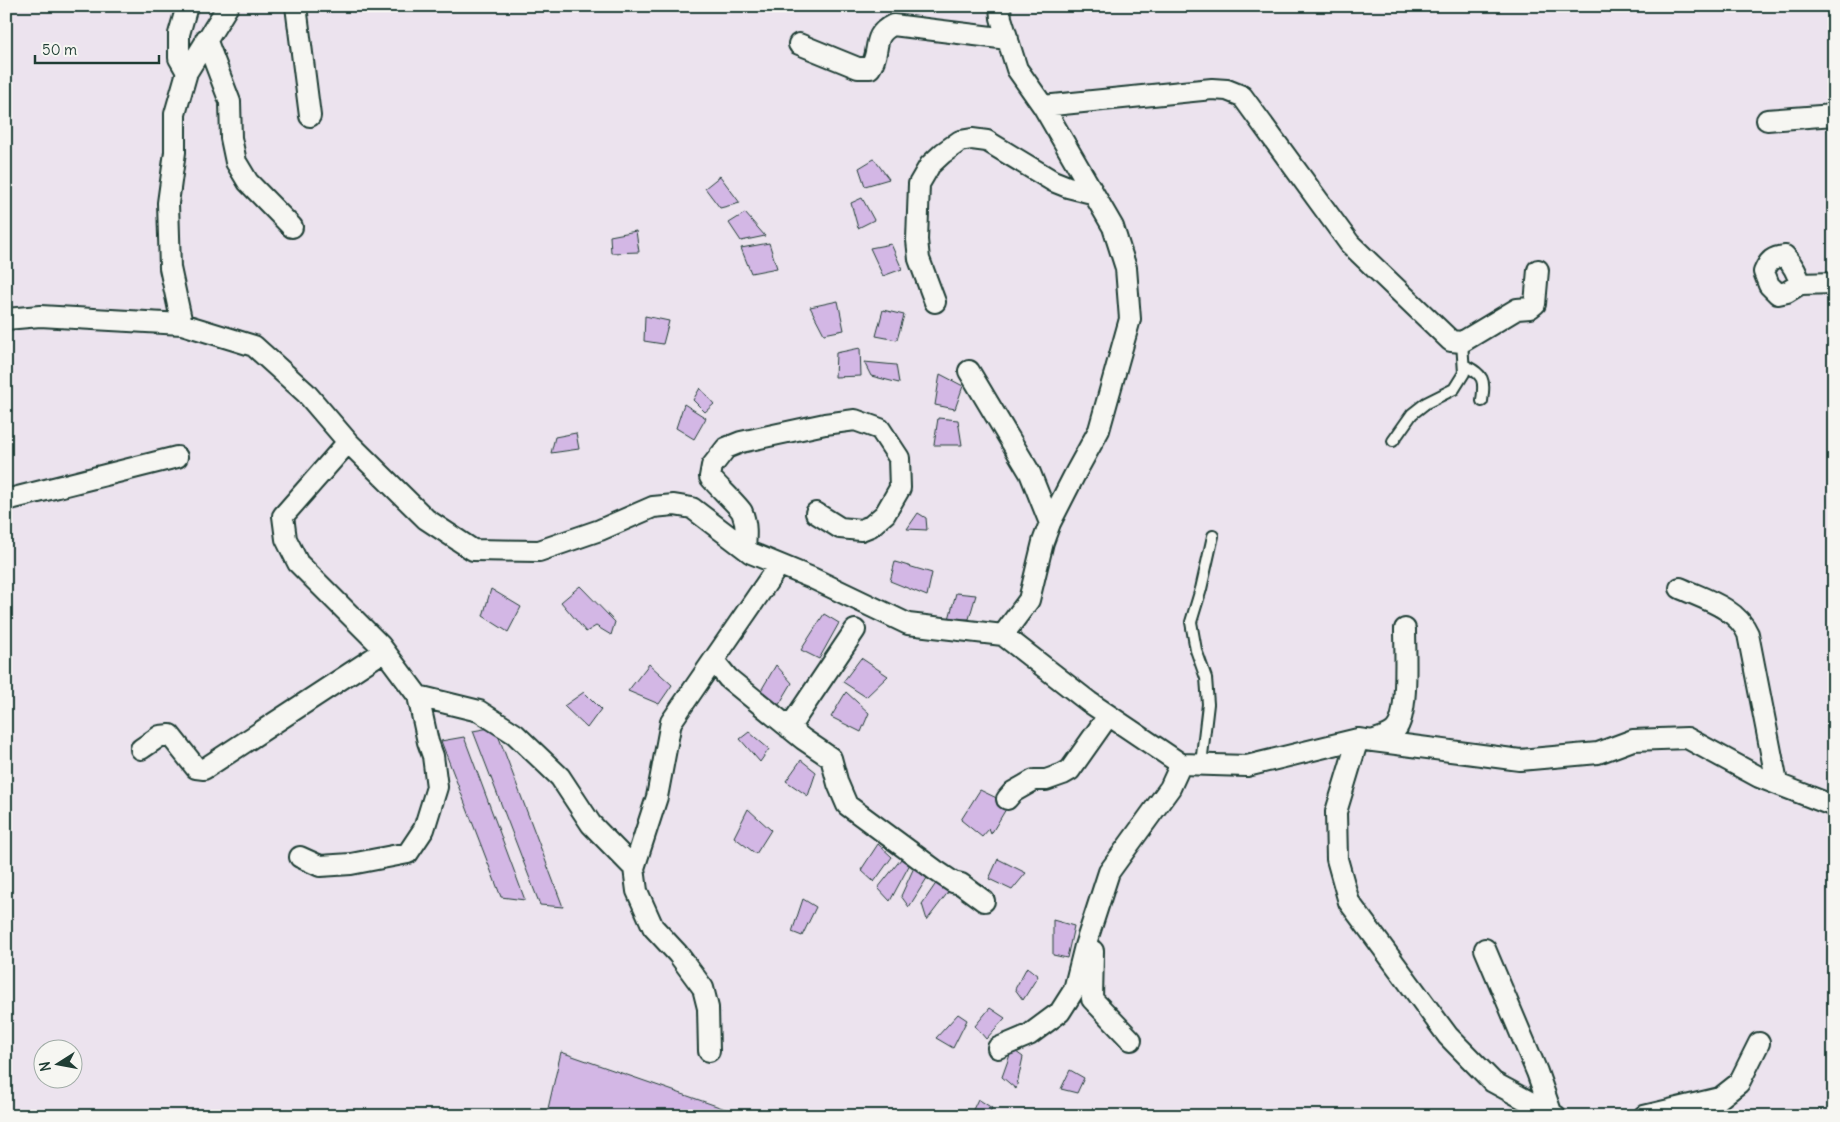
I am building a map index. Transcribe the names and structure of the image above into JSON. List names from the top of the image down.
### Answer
{
  "scale_bar": "50 m",
  "north": "left"
}
